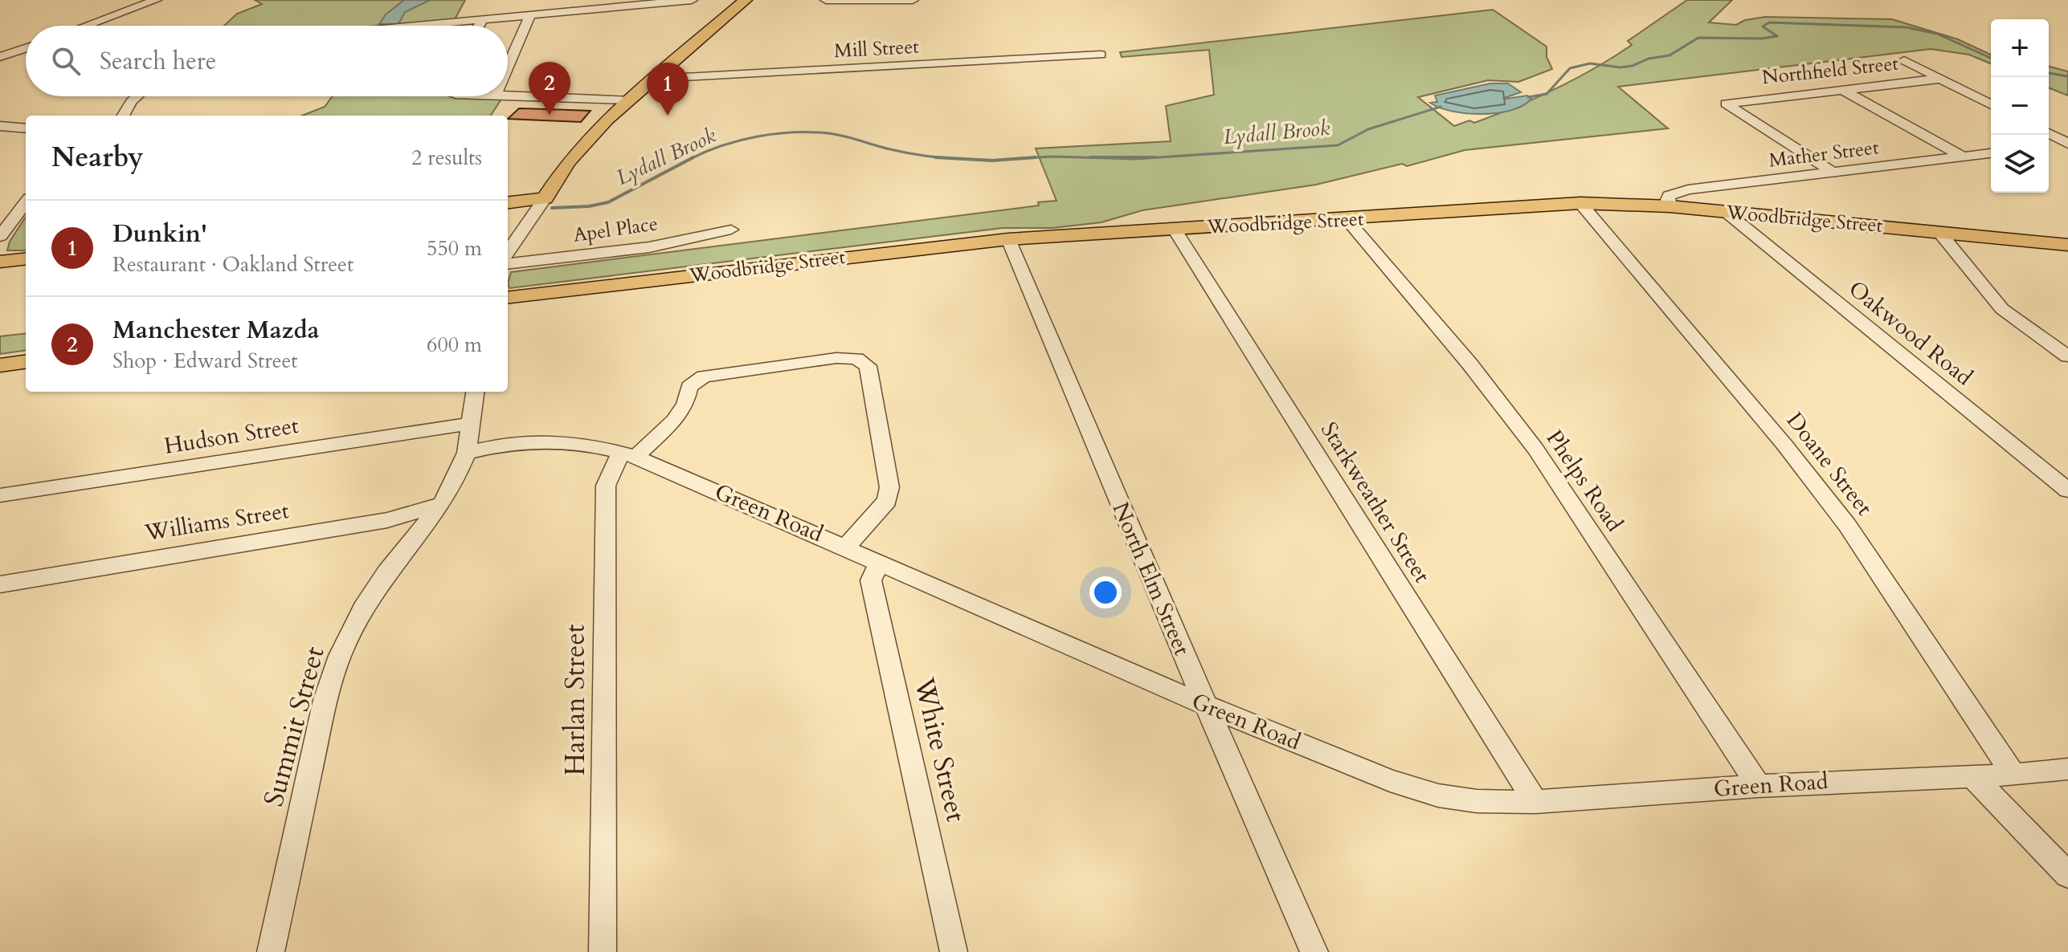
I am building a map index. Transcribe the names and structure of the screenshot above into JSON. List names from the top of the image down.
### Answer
{
  "streets": {
    "main road": ["Woodbridge Street"],
    "street": [
      "Mill Street",
      "Northfield Street",
      "Mather Street",
      "Apel Place",
      "Oakwood Road",
      "Hudson Street",
      "Doane Street",
      "Phelps Road",
      "Starkweather Street",
      "Green Road",
      "Williams Street",
      "North Elm Street",
      "Harlan Street",
      "Summit Street",
      "White Street"
    ]
  },
  "crossings": [
    ["Northfield Street", "Mather Street"],
    ["Mather Street", "Woodbridge Street"],
    ["Woodbridge Street", "Oakwood Road"],
    ["Woodbridge Street", "Doane Street"],
    ["Woodbridge Street", "Phelps Road"],
    ["Woodbridge Street", "Starkweather Street"],
    ["Woodbridge Street", "North Elm Street"],
    ["Hudson Street", "Summit Street"],
    ["Doane Street", "Green Road"],
    ["Phelps Road", "Green Road"],
    ["Starkweather Street", "Green Road"],
    ["Green Road", "North Elm Street"],
    ["Green Road", "Harlan Street"],
    ["Green Road", "Summit Street"],
    ["Green Road", "White Street"],
    ["Williams Street", "Summit Street"]
  ],
  "water": ["Lydall Brook"],
  "page": {
    "map_buttons": ["+", "−"],
    "search": "Search here",
    "pins": ["2", "1"],
    "heading": ["Nearby", "2 results"],
    "list": [
      {
        "mark": "1",
        "name": "Dunkin'",
        "note": "Restaurant · Oakland Street",
        "value": "550 m"
      },
      {
        "mark": "2",
        "name": "Manchester Mazda",
        "note": "Shop · Edward Street",
        "value": "600 m"
      }
    ]
  }
}
